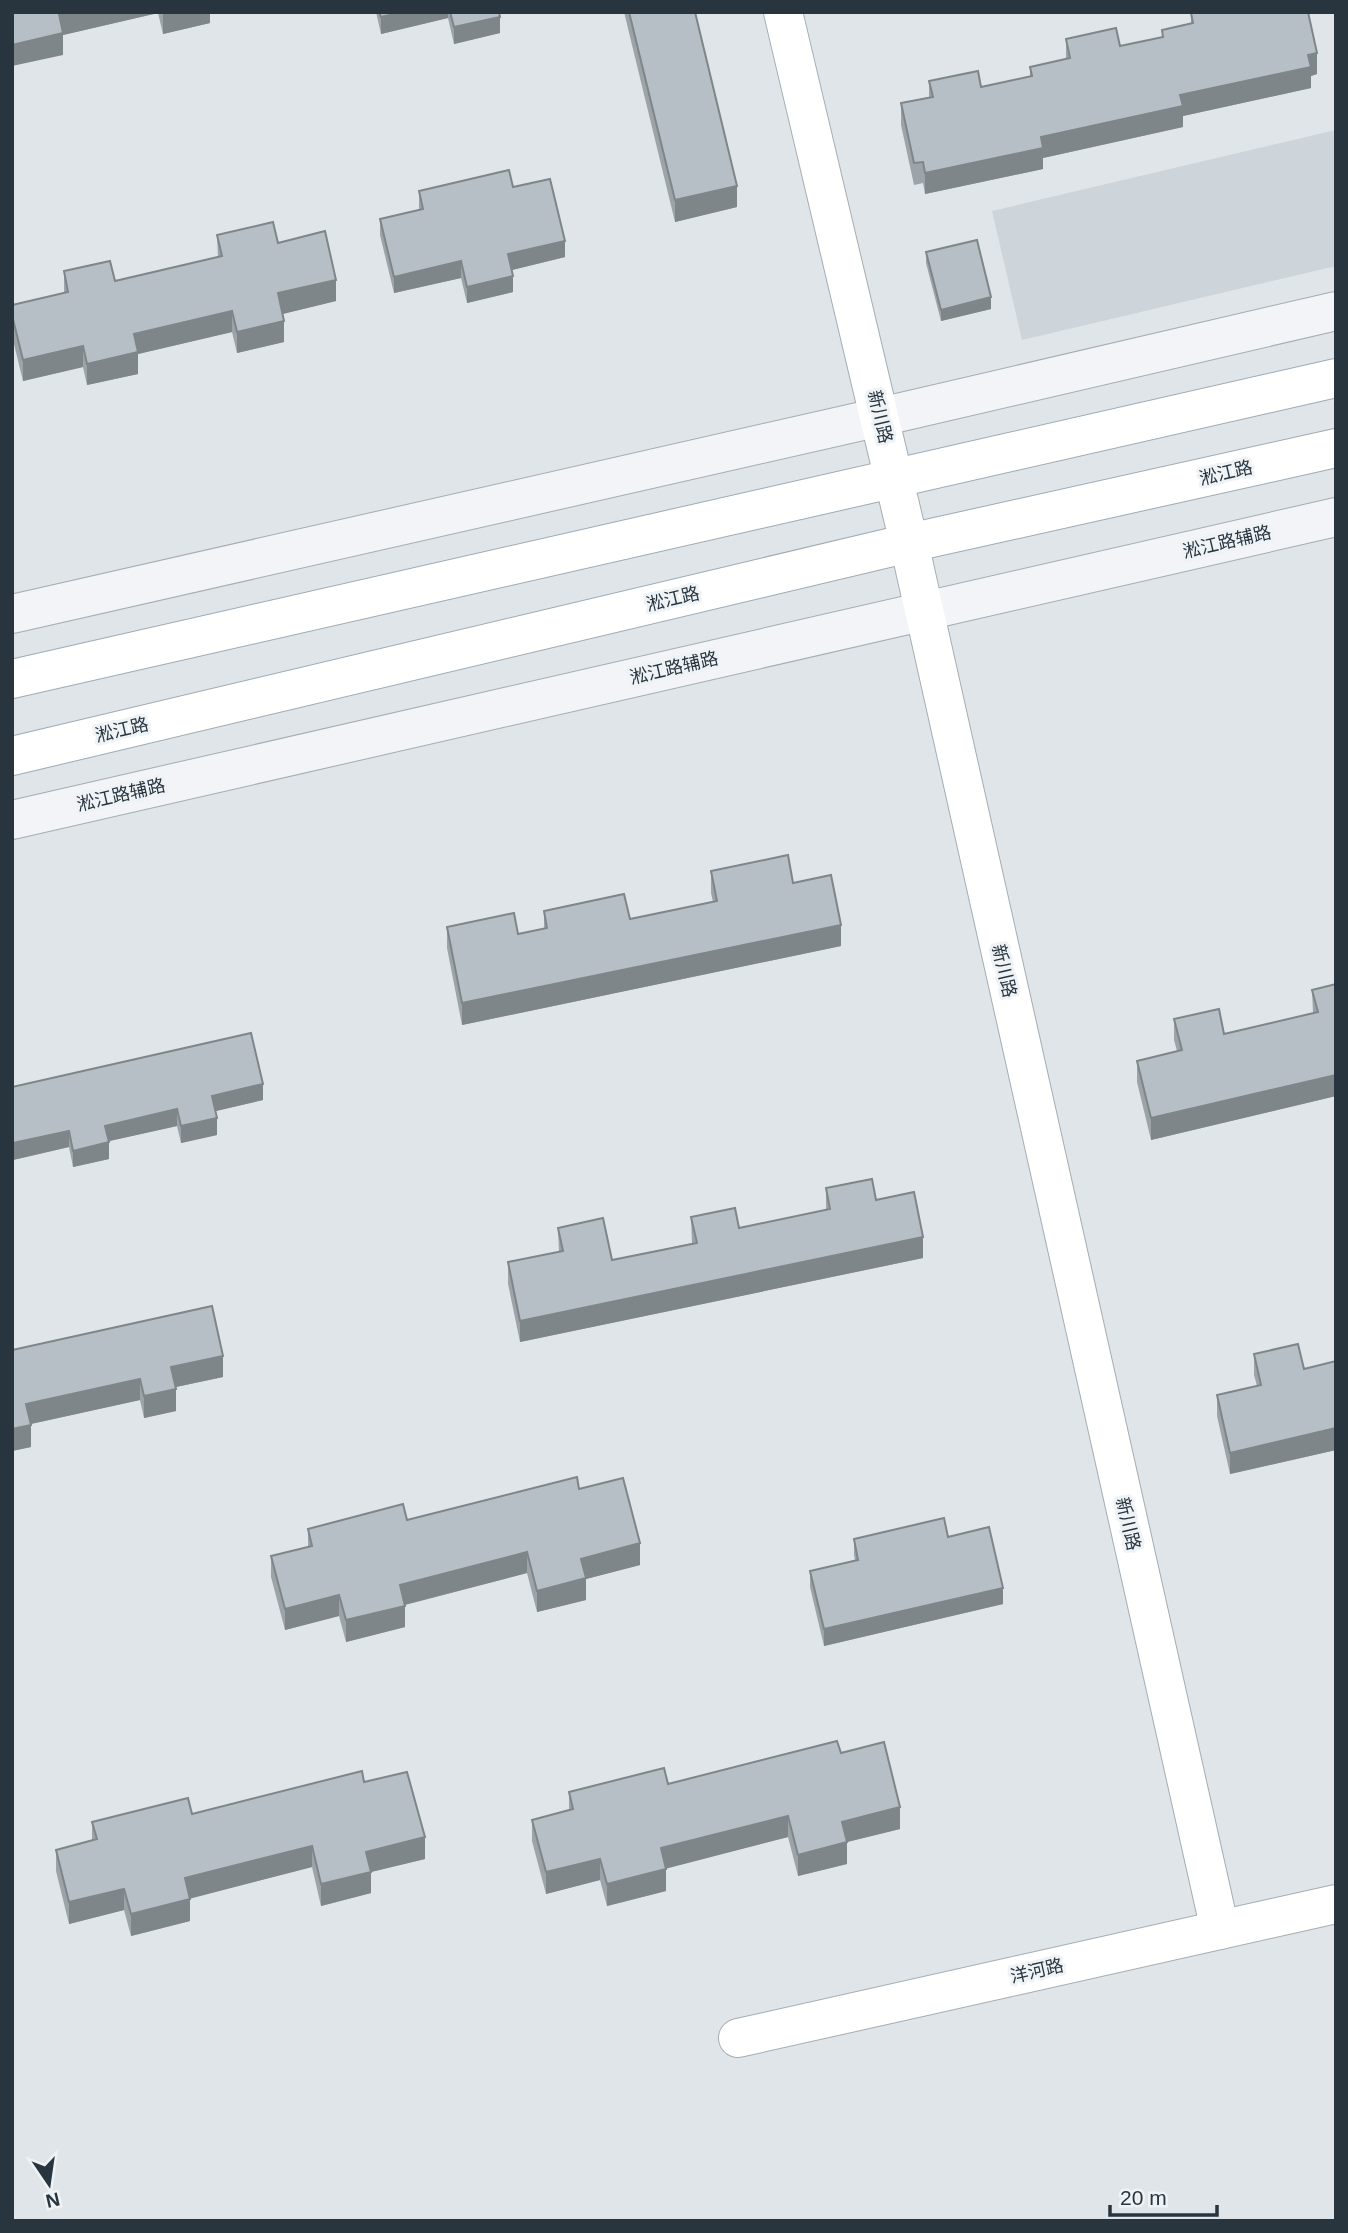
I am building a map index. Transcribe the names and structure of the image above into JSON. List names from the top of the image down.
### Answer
{
  "streets": {
    "main road": ["新川路", "淞江路", "洋河路"],
    "street": ["淞江路辅路"]
  },
  "crossings": [
    ["新川路", "淞江路"],
    ["新川路", "淞江路辅路"],
    ["新川路", "洋河路"]
  ],
  "scale_bar": "20 m",
  "north": "bottom"
}
